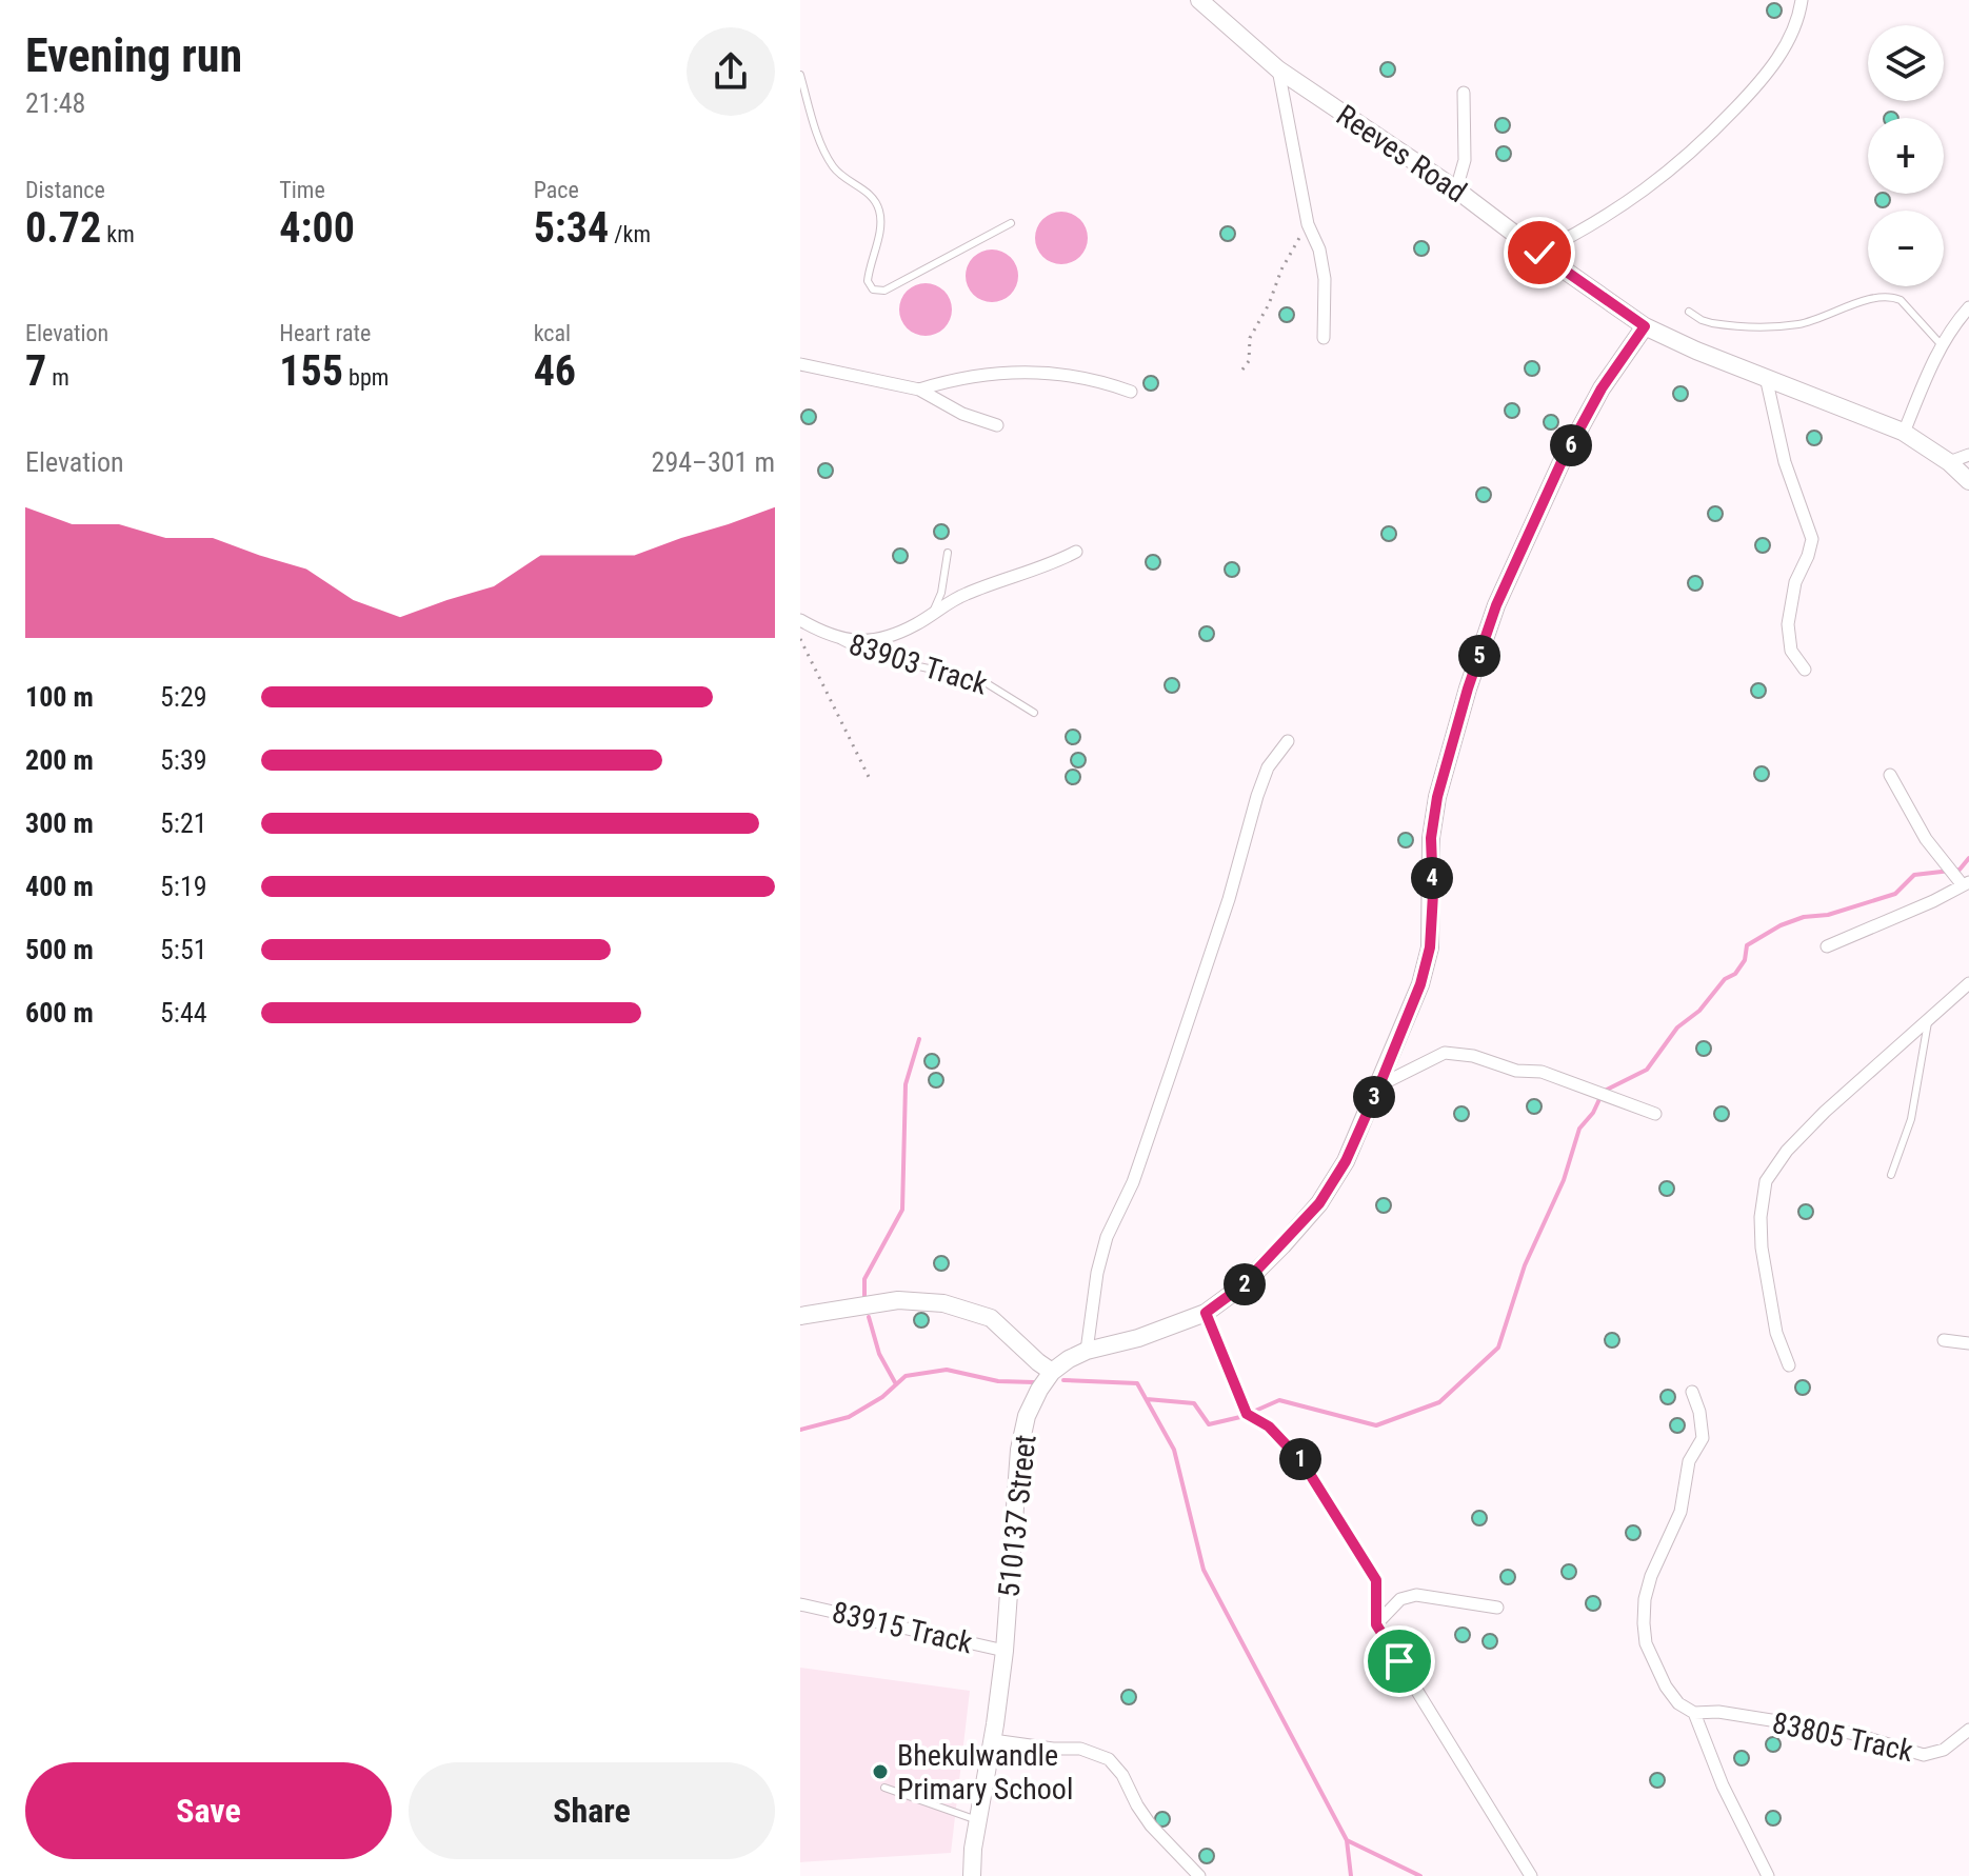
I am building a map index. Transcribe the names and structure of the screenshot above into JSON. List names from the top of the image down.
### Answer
{
  "streets": {
    "street": [
      "Reeves Road",
      "83903 Track",
      "510137 Street",
      "83915 Track",
      "83805 Track"
    ]
  },
  "crossings": [
    ["Reeves Road", "510137 Street"],
    ["510137 Street", "83915 Track"]
  ],
  "places": ["Bhekulwandle Primary School"],
  "page": {
    "heading": ["Evening run", "21:48"],
    "map_buttons": ["+", "−"],
    "stats": [
      ["Distance", "0.72 km"],
      ["Time", "4:00"],
      ["Pace", "5:34 /km"],
      ["Elevation", "7 m"],
      ["Heart rate", "155 bpm"],
      ["kcal", "46"]
    ],
    "pins": [
      "6",
      "5",
      "4",
      "3",
      "2",
      "1"
    ],
    "chart": ["Elevation", "294–301 m"],
    "list": [
      {
        "name": "100 m",
        "note": "5:29"
      },
      {
        "name": "200 m",
        "note": "5:39"
      },
      {
        "name": "300 m",
        "note": "5:21"
      },
      {
        "name": "400 m",
        "note": "5:19"
      },
      {
        "name": "500 m",
        "note": "5:51"
      },
      {
        "name": "600 m",
        "note": "5:44"
      }
    ],
    "buttons": ["Save", "Share"]
  }
}
